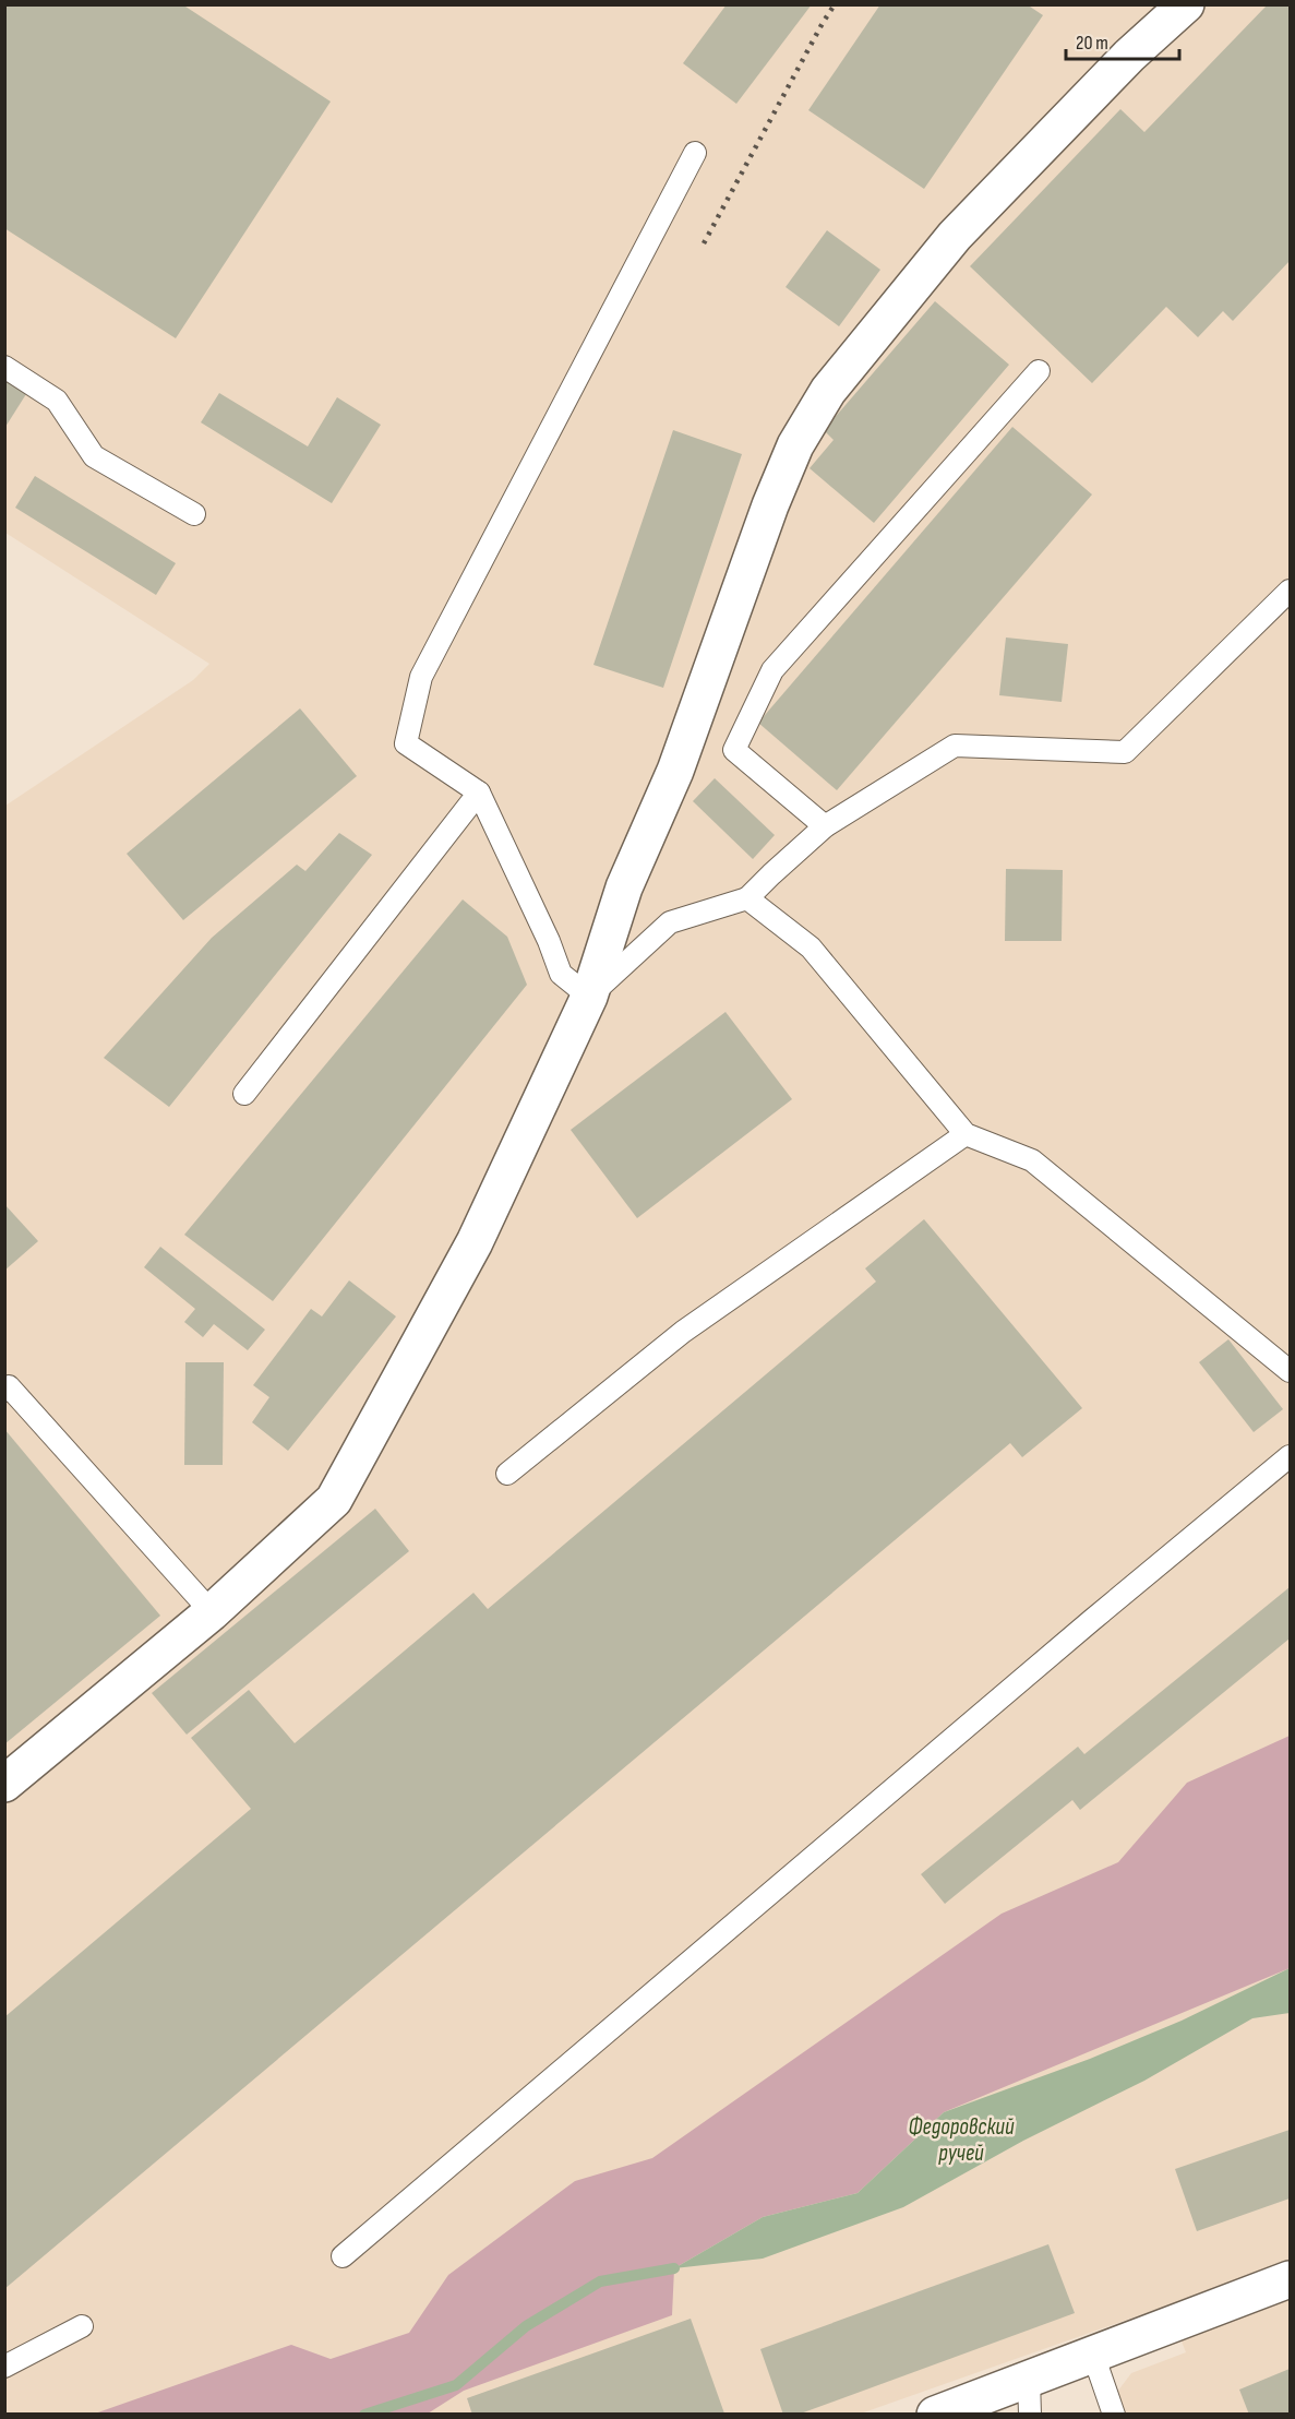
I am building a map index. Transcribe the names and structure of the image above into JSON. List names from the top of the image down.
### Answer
{
  "water": ["Федоровский ручей"],
  "scale_bar": "20 m"
}
